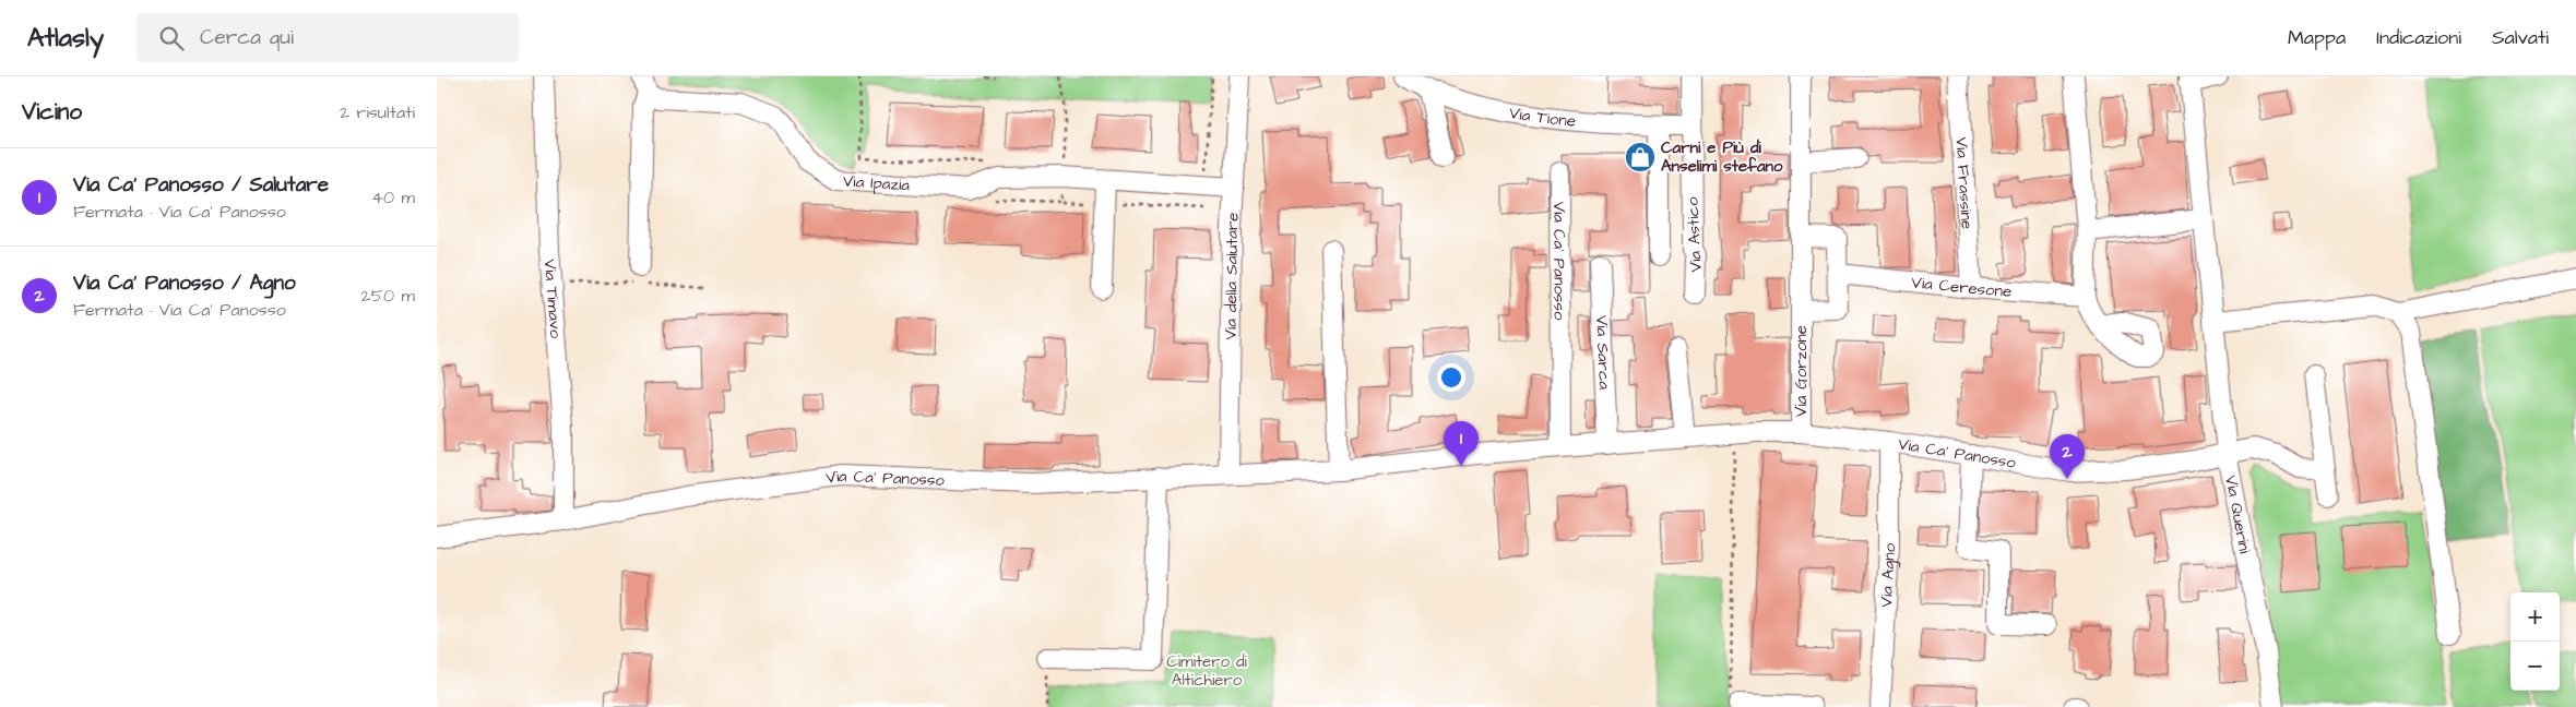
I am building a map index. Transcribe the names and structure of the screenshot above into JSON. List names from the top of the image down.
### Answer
{
  "streets": {
    "street": [
      "Via Tione",
      "Via Ipazia",
      "Via Frassine",
      "Via Astico",
      "Via Ca' Panosso",
      "Via della Salutare",
      "Via Ceresone",
      "Via Timavo",
      "Via Sarca",
      "Via Gorzone",
      "Via Querini",
      "Via Agno"
    ]
  },
  "crossings": [
    ["Via Tione", "Via Astico"],
    ["Via Ipazia", "Via della Salutare"],
    ["Via Frassine", "Via Ceresone"],
    ["Via Ca' Panosso", "Via della Salutare"],
    ["Via Ca' Panosso", "Via Timavo"],
    ["Via Ca' Panosso", "Via Sarca"],
    ["Via Ca' Panosso", "Via Gorzone"],
    ["Via Ca' Panosso", "Via Querini"],
    ["Via Ca' Panosso", "Via Agno"],
    ["Via Ceresone", "Via Gorzone"]
  ],
  "parks": ["Cimitero di Altichiero"],
  "places": {
    "shop": ["Carni e Più di Anselimi stefano"]
  },
  "page": {
    "header": "Atlasly",
    "search": "Cerca qui",
    "nav": ["Mappa", "Indicazioni", "Salvati"],
    "heading": ["Vicino", "2 risultati"],
    "list": [
      {
        "mark": "1",
        "name": "Via Ca' Panosso / Salutare",
        "note": "Fermata · Via Ca' Panosso",
        "value": "40 m"
      },
      {
        "mark": "2",
        "name": "Via Ca' Panosso / Agno",
        "note": "Fermata · Via Ca' Panosso",
        "value": "250 m"
      }
    ],
    "pins": ["1", "2"],
    "map_buttons": ["+", "−"]
  }
}
